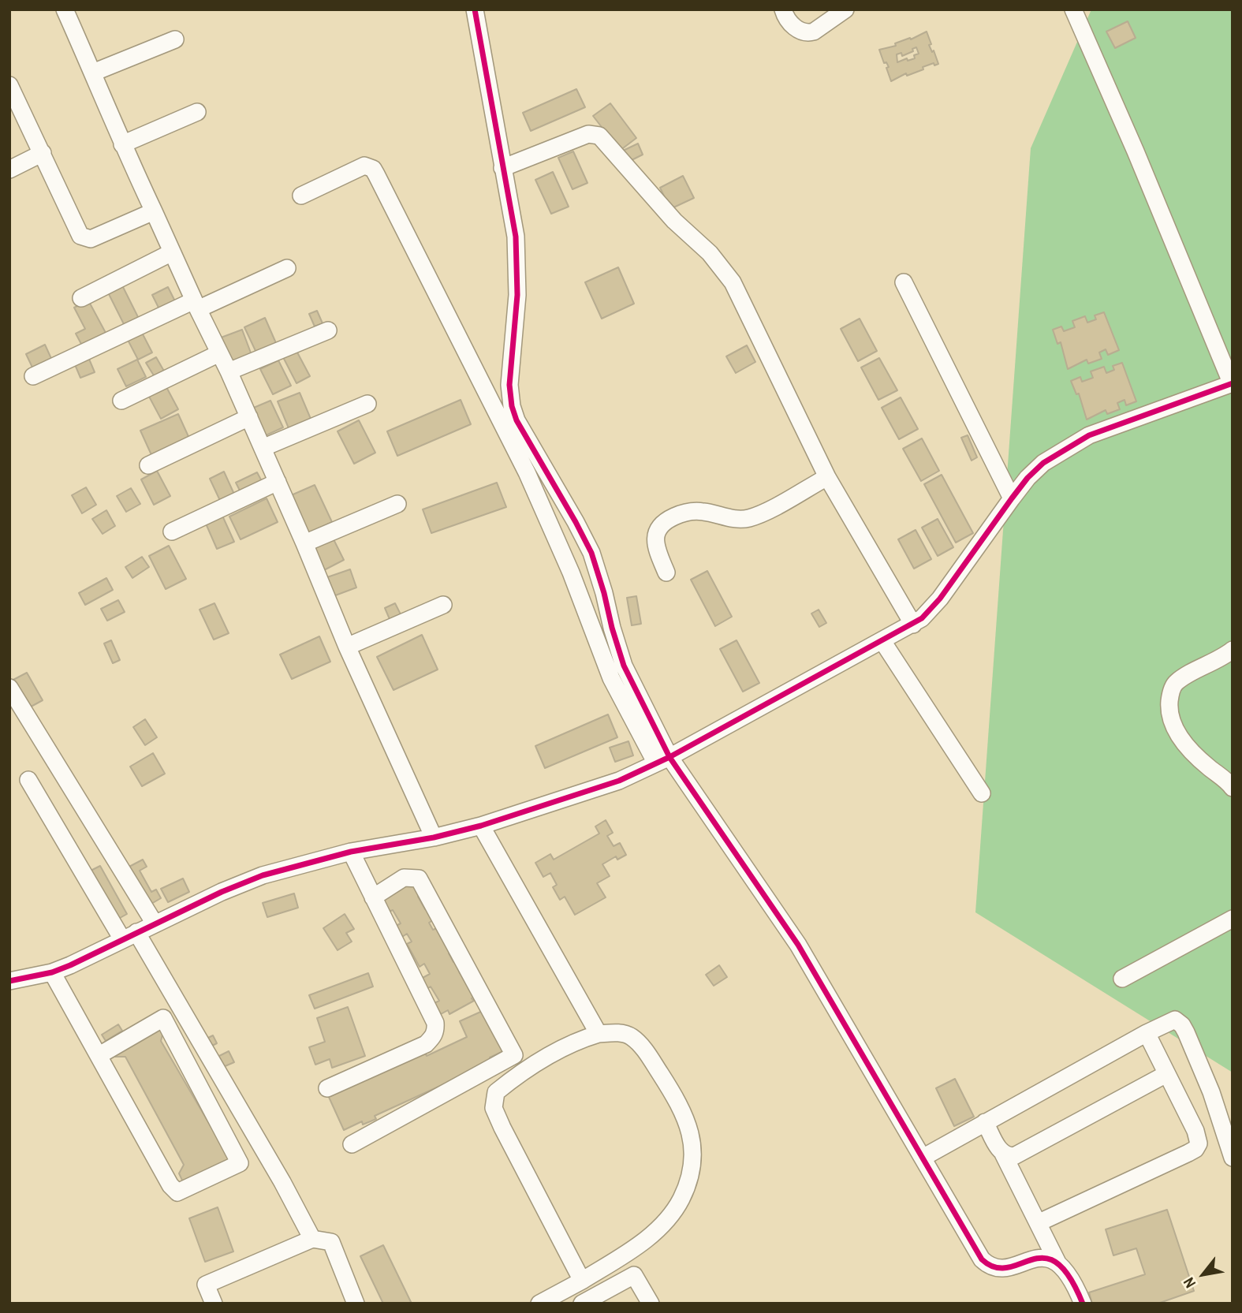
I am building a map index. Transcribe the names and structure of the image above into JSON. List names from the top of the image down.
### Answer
{
  "north": "bottom left"
}
